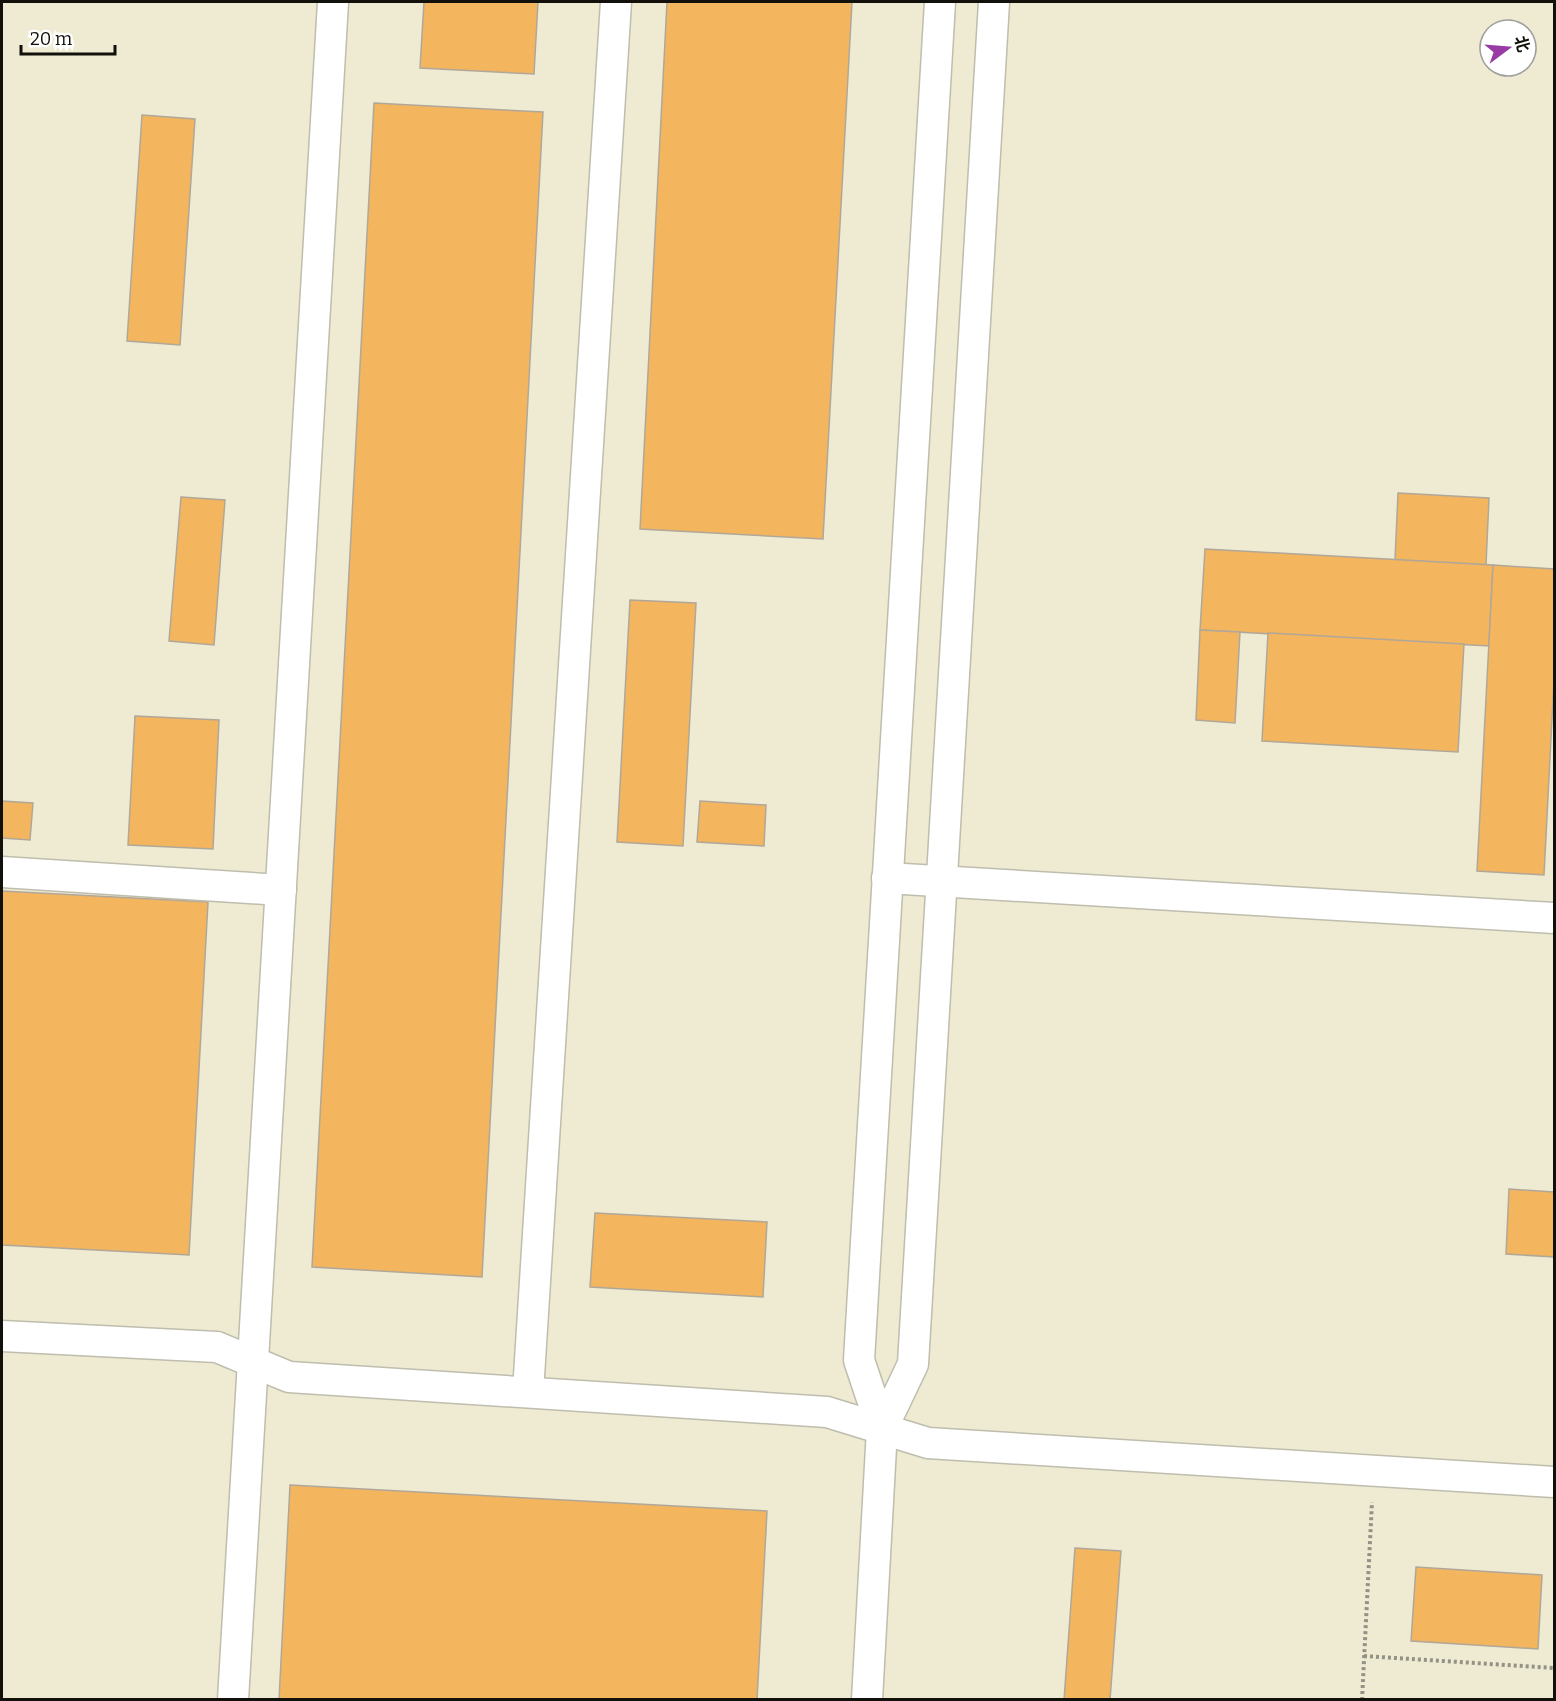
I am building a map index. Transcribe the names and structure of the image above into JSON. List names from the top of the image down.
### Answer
{
  "scale_bar": "20 m",
  "north": "right"
}
